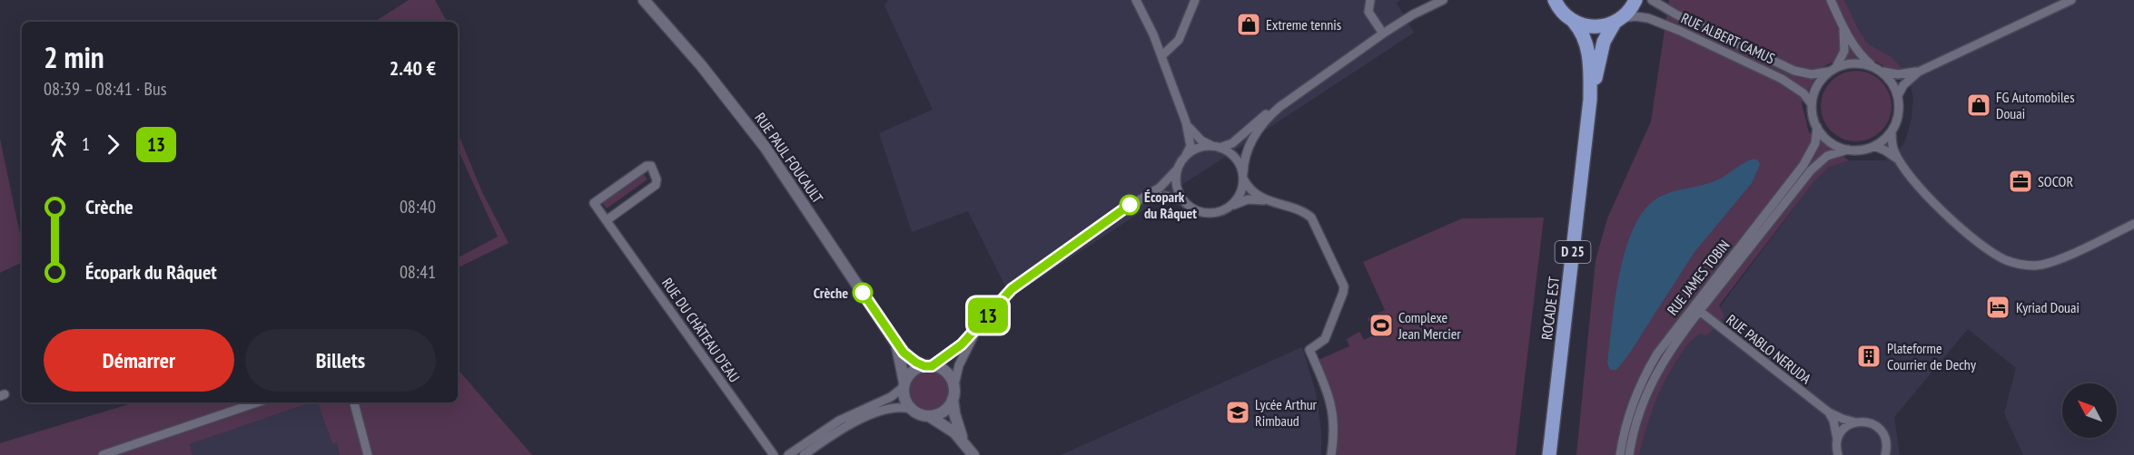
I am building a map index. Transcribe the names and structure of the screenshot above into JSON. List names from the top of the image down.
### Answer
{
  "streets": {
    "main road": ["D 25", "ROCADE EST"],
    "street": [
      "RUE ALBERT CAMUS",
      "RUE PAUL FOUCAULT",
      "RUE JAMES TOBIN",
      "RUE DU CHÂTEAU D'EAU",
      "RUE PABLO NERUDA"
    ]
  },
  "crossings": [
    ["RUE ALBERT CAMUS", "RUE JAMES TOBIN"],
    ["RUE ALBERT CAMUS", "ROCADE EST"],
    ["RUE JAMES TOBIN", "RUE PABLO NERUDA"]
  ],
  "places": {
    "shop": ["Extreme tennis", "FG Automobiles Douai"],
    "office": ["SOCOR"],
    "other": ["Écopark du Râquet", "Crèche"],
    "hotel": ["Kyriad Douai"],
    "sports": ["Complexe Jean Mercier"],
    "building": ["Plateforme Courrier de Dechy"],
    "school or university": ["Lycée Arthur Rimbaud"]
  },
  "lines": ["bus line 13"],
  "north": "top left",
  "page": {
    "on_map": "13",
    "heading": ["2 min", "08:39 – 08:41 · Bus", "2.40 €"],
    "legs": ["1", "13"],
    "list": [
      {
        "name": "Crèche",
        "value": "08:40"
      },
      {
        "name": "Écopark du Râquet",
        "value": "08:41"
      }
    ],
    "buttons": ["Démarrer", "Billets"]
  }
}
